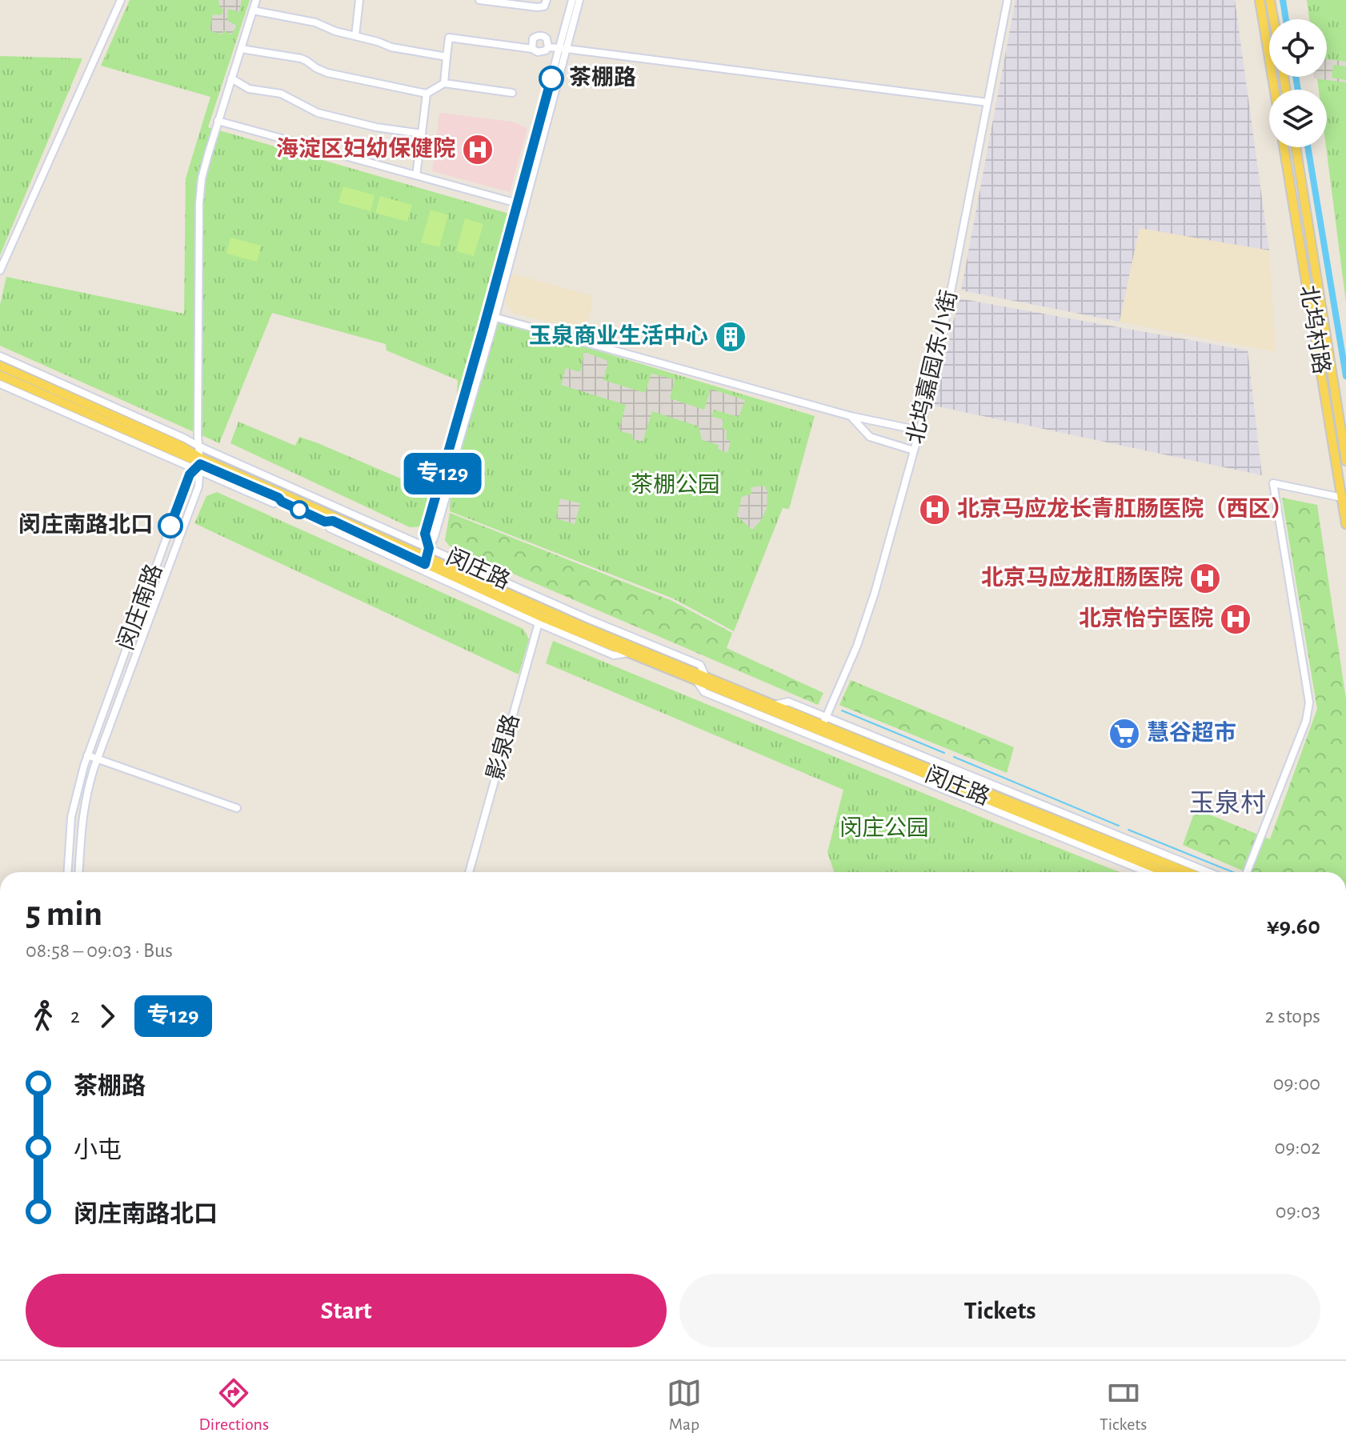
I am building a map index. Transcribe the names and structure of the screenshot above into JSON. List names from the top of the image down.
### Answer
{
  "streets": {
    "main road": ["北坞村路", "闵庄路"],
    "street": ["北坞嘉园东小街", "闵庄南路", "影泉路"]
  },
  "crossings": [
    ["北坞嘉园东小街", "闵庄路"],
    ["闵庄路", "闵庄南路"],
    ["闵庄路", "影泉路"]
  ],
  "districts": ["玉泉村"],
  "parks": ["茶棚公园", "闵庄公园"],
  "places": {
    "other": ["茶棚路", "闵庄南路北口"],
    "hospital": [
      "海淀区妇幼保健院",
      "北京马应龙长青肛肠医院（西区）",
      "北京马应龙肛肠医院",
      "北京怡宁医院"
    ],
    "building": ["玉泉商业生活中心"],
    "supermarket": ["慧谷超市"]
  },
  "lines": ["bus line 专129"],
  "page": {
    "on_map": "专129",
    "heading": ["5 min", "08:58 – 09:03 · Bus", "¥9.60"],
    "legs": ["2", "专129", "2 stops"],
    "list": [
      {
        "name": "茶棚路",
        "value": "09:00"
      },
      {
        "name": "小屯",
        "value": "09:02"
      },
      {
        "name": "闵庄南路北口",
        "value": "09:03"
      }
    ],
    "buttons": ["Start", "Tickets"],
    "tabs": ["Directions", "Map", "Tickets"]
  }
}
